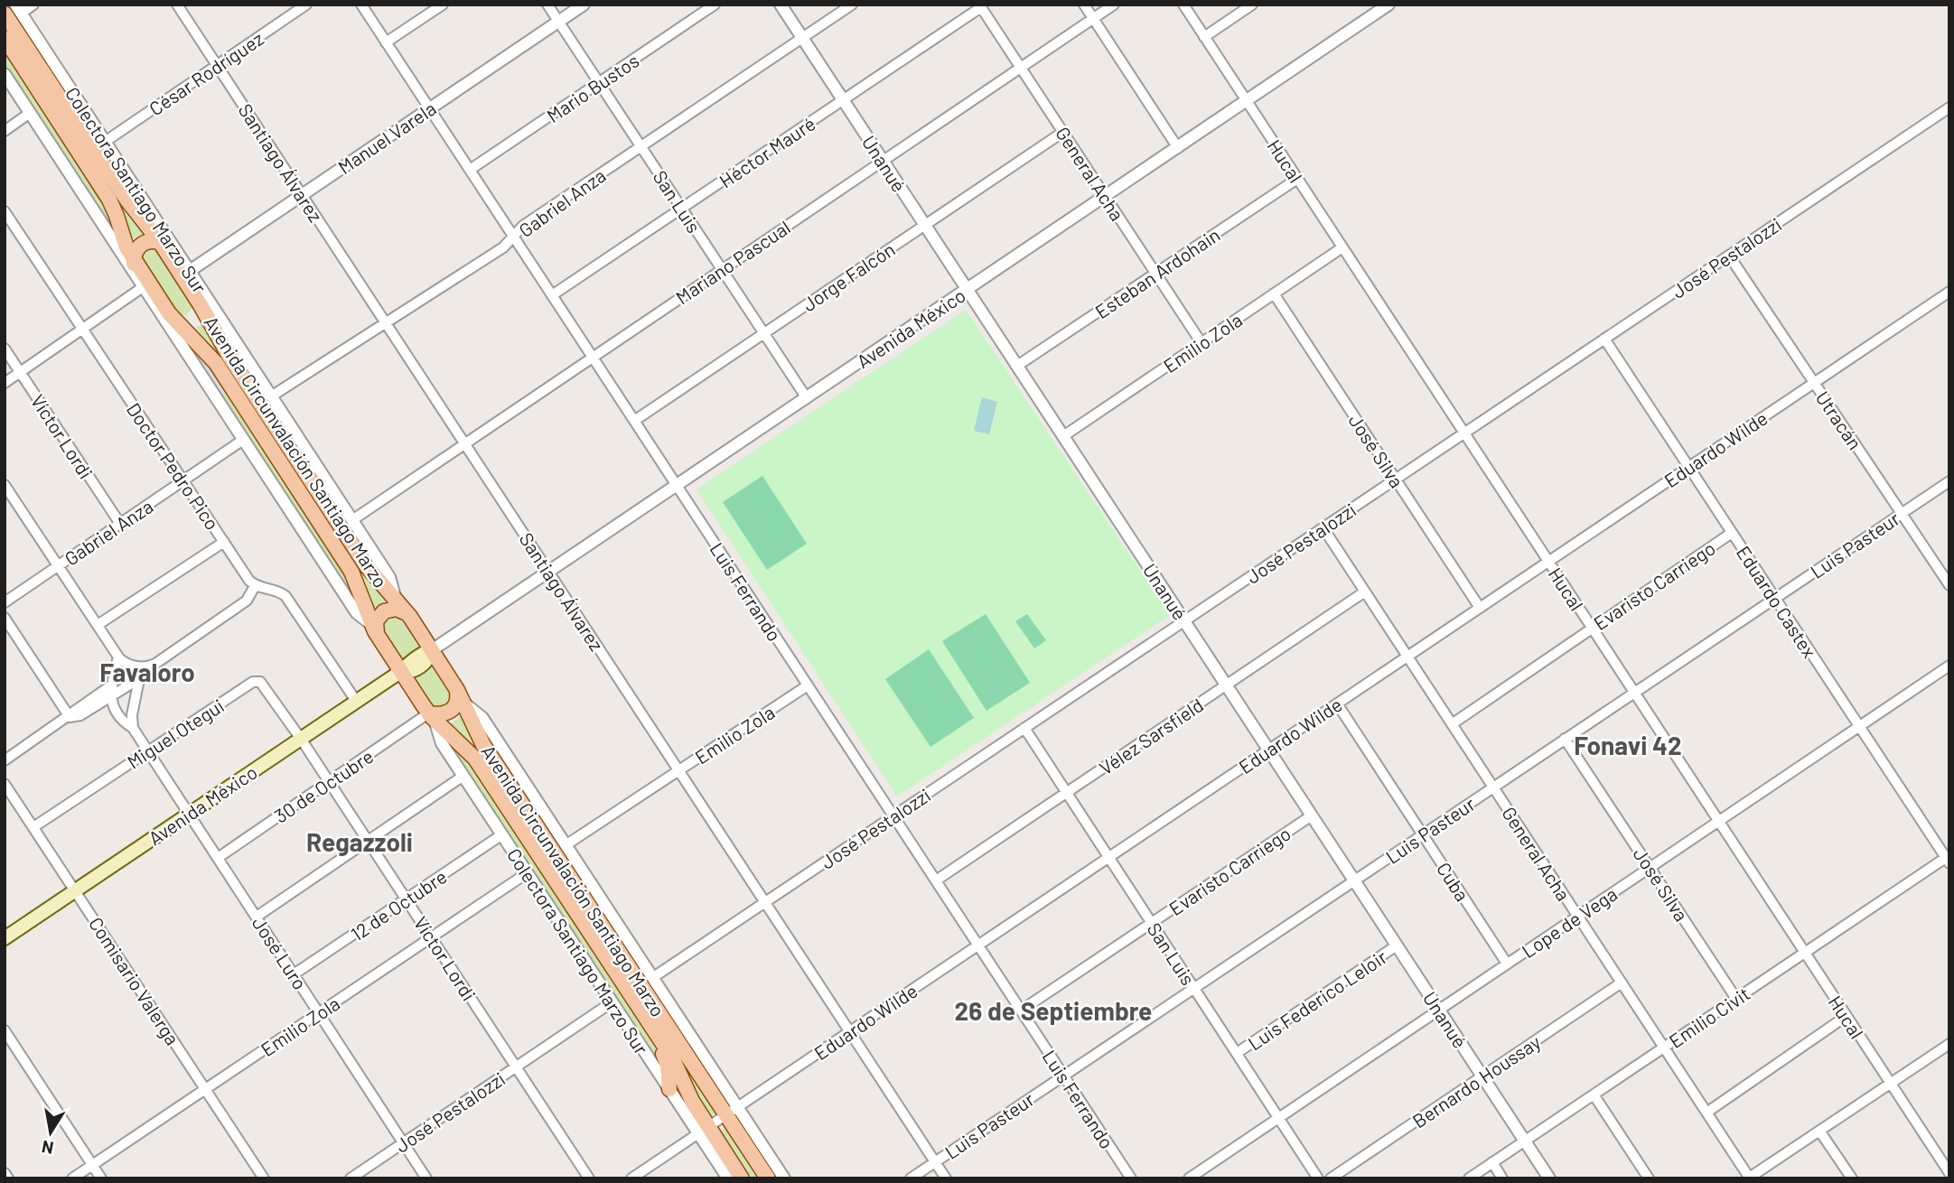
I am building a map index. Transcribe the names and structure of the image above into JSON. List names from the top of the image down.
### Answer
{
  "streets": {
    "main road": ["Avenida México", "Avenida Circunvalación Santiago Marzo"],
    "street": [
      "César Rodríguez",
      "Mario Bustos",
      "Manuel Varela",
      "Héctor Mauré",
      "Hucal",
      "Santiago Álvarez",
      "Unanué",
      "General Acha",
      "Colectora Santiago Marzo Sur",
      "San Luis",
      "Gabriel Anza",
      "José Pestalozzi",
      "Mariano Pascual",
      "Esteban Ardohain",
      "Jorge Falcón",
      "Emilio Zola",
      "Utracán",
      "Víctor Lordi",
      "Eduardo Wilde",
      "José Silva",
      "Doctor Pedro Pico",
      "Luis Pasteur",
      "Evaristo Carriego",
      "Luis Ferrando",
      "Eduardo Castex",
      "Miguel Otegui",
      "Vélez Sarsfield",
      "30 de Octubre",
      "Cuba",
      "12 de Octubre",
      "Lope de Vega",
      "José Luro",
      "Comisario Valerga",
      "Luis Federico Leloir",
      "Emilio Civit",
      "Bernardo Houssay"
    ]
  },
  "crossings": [
    ["César Rodríguez", "Santiago Álvarez"],
    ["César Rodríguez", "Colectora Santiago Marzo Sur"],
    ["Mario Bustos", "San Luis"],
    ["Mario Bustos", "Luis Ferrando"],
    ["Manuel Varela", "Santiago Álvarez"],
    ["Manuel Varela", "Colectora Santiago Marzo Sur"],
    ["Manuel Varela", "San Luis"],
    ["Manuel Varela", "Luis Ferrando"],
    ["Héctor Mauré", "Unanué"],
    ["Héctor Mauré", "General Acha"],
    ["Héctor Mauré", "San Luis"],
    ["Héctor Mauré", "Luis Ferrando"],
    ["Hucal", "José Pestalozzi"],
    ["Hucal", "Esteban Ardohain"],
    ["Hucal", "Avenida México"],
    ["Hucal", "Emilio Zola"],
    ["Hucal", "Eduardo Wilde"],
    ["Hucal", "Luis Pasteur"],
    ["Hucal", "Evaristo Carriego"],
    ["Hucal", "Lope de Vega"],
    ["Hucal", "Emilio Civit"],
    ["Santiago Álvarez", "Gabriel Anza"],
    ["Santiago Álvarez", "José Pestalozzi"],
    ["Santiago Álvarez", "Mariano Pascual"],
    ["Santiago Álvarez", "Avenida México"],
    ["Santiago Álvarez", "Emilio Zola"],
    ["Santiago Álvarez", "Eduardo Wilde"],
    ["Santiago Álvarez", "Luis Pasteur"],
    ["Unanué", "Gabriel Anza"],
    ["Unanué", "José Pestalozzi"],
    ["Unanué", "Mariano Pascual"],
    ["Unanué", "Esteban Ardohain"],
    ["Unanué", "Jorge Falcón"],
    ["Unanué", "Avenida México"],
    ["Unanué", "Emilio Zola"],
    ["Unanué", "Eduardo Wilde"],
    ["Unanué", "Luis Pasteur"],
    ["Unanué", "Evaristo Carriego"],
    ["Unanué", "Vélez Sarsfield"],
    ["Unanué", "Lope de Vega"],
    ["Unanué", "Luis Federico Leloir"],
    ["Unanué", "Emilio Civit"],
    ["Unanué", "Bernardo Houssay"],
    ["General Acha", "José Pestalozzi"],
    ["General Acha", "Mariano Pascual"],
    ["General Acha", "Esteban Ardohain"],
    ["General Acha", "Jorge Falcón"],
    ["General Acha", "Avenida México"],
    ["General Acha", "Emilio Zola"],
    ["General Acha", "Eduardo Wilde"],
    ["General Acha", "Luis Pasteur"],
    ["General Acha", "Evaristo Carriego"],
    ["General Acha", "Vélez Sarsfield"],
    ["General Acha", "Lope de Vega"],
    ["General Acha", "Emilio Civit"],
    ["General Acha", "Bernardo Houssay"],
    ["Colectora Santiago Marzo Sur", "Gabriel Anza"],
    ["Colectora Santiago Marzo Sur", "José Pestalozzi"],
    ["Colectora Santiago Marzo Sur", "Mariano Pascual"],
    ["Colectora Santiago Marzo Sur", "Emilio Zola"],
    ["Colectora Santiago Marzo Sur", "Eduardo Wilde"],
    ["Colectora Santiago Marzo Sur", "Avenida Circunvalación Santiago Marzo"],
    ["Colectora Santiago Marzo Sur", "30 de Octubre"],
    ["Colectora Santiago Marzo Sur", "12 de Octubre"],
    ["San Luis", "Gabriel Anza"],
    ["San Luis", "José Pestalozzi"],
    ["San Luis", "Mariano Pascual"],
    ["San Luis", "Jorge Falcón"],
    ["San Luis", "Avenida México"],
    ["San Luis", "Eduardo Wilde"],
    ["San Luis", "Luis Pasteur"],
    ["San Luis", "Evaristo Carriego"],
    ["San Luis", "Vélez Sarsfield"],
    ["San Luis", "Lope de Vega"],
    ["San Luis", "Luis Federico Leloir"],
    ["Gabriel Anza", "Víctor Lordi"],
    ["Gabriel Anza", "Doctor Pedro Pico"],
    ["Gabriel Anza", "Luis Ferrando"],
    ["José Pestalozzi", "Utracán"],
    ["José Pestalozzi", "Víctor Lordi"],
    ["José Pestalozzi", "José Silva"],
    ["José Pestalozzi", "Luis Ferrando"],
    ["José Pestalozzi", "Eduardo Castex"],
    ["José Pestalozzi", "José Luro"],
    ["Mariano Pascual", "Luis Ferrando"],
    ["Jorge Falcón", "Luis Ferrando"],
    ["Avenida México", "Víctor Lordi"],
    ["Avenida México", "Avenida Circunvalación Santiago Marzo"],
    ["Avenida México", "Luis Ferrando"],
    ["Avenida México", "Miguel Otegui"],
    ["Avenida México", "José Luro"],
    ["Avenida México", "Comisario Valerga"],
    ["Emilio Zola", "Víctor Lordi"],
    ["Emilio Zola", "José Silva"],
    ["Emilio Zola", "Luis Ferrando"],
    ["Emilio Zola", "José Luro"],
    ["Emilio Zola", "Comisario Valerga"],
    ["Utracán", "Eduardo Wilde"],
    ["Utracán", "Luis Pasteur"],
    ["Víctor Lordi", "Miguel Otegui"],
    ["Víctor Lordi", "30 de Octubre"],
    ["Víctor Lordi", "12 de Octubre"],
    ["Eduardo Wilde", "José Silva"],
    ["Eduardo Wilde", "Avenida Circunvalación Santiago Marzo"],
    ["Eduardo Wilde", "Luis Ferrando"],
    ["Eduardo Wilde", "Eduardo Castex"],
    ["Eduardo Wilde", "Cuba"],
    ["José Silva", "Luis Pasteur"],
    ["José Silva", "Lope de Vega"],
    ["José Silva", "Emilio Civit"],
    ["Avenida Circunvalación Santiago Marzo", "30 de Octubre"],
    ["Luis Pasteur", "Luis Ferrando"],
    ["Luis Pasteur", "Eduardo Castex"],
    ["Luis Pasteur", "Cuba"],
    ["Evaristo Carriego", "Luis Ferrando"],
    ["Evaristo Carriego", "Eduardo Castex"],
    ["Luis Ferrando", "Vélez Sarsfield"],
    ["Eduardo Castex", "Lope de Vega"],
    ["Eduardo Castex", "Emilio Civit"],
    ["Miguel Otegui", "José Luro"],
    ["Miguel Otegui", "Comisario Valerga"],
    ["30 de Octubre", "José Luro"],
    ["Cuba", "Lope de Vega"],
    ["12 de Octubre", "José Luro"]
  ],
  "districts": [
    "Favaloro",
    "Fonavi 42",
    "Regazzoli",
    "26 de Septiembre"
  ],
  "north": "bottom"
}
